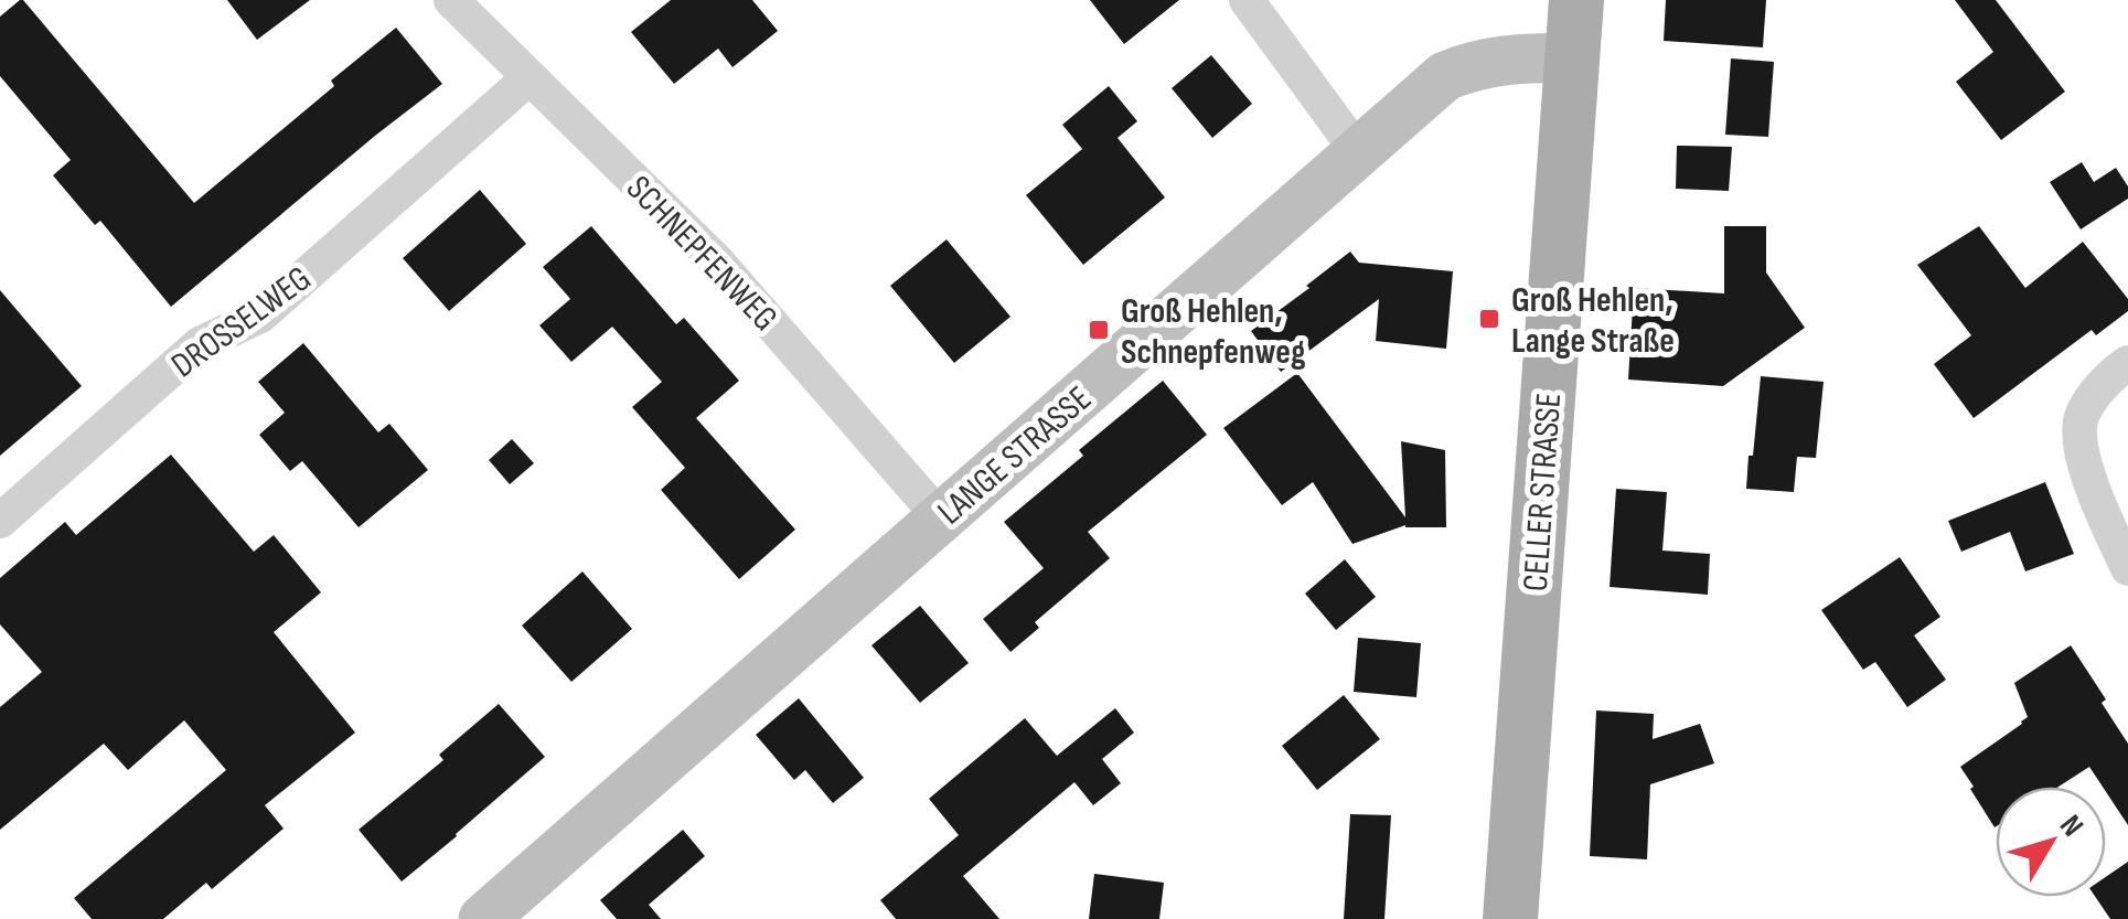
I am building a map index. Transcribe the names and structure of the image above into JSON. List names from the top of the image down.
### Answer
{
  "streets": {
    "main road": ["LANGE STRASSE", "CELLER STRASSE"],
    "street": ["SCHNEPFENWEG", "DROSSELWEG"]
  },
  "crossings": [
    ["SCHNEPFENWEG", "DROSSELWEG"],
    ["SCHNEPFENWEG", "LANGE STRASSE"],
    ["LANGE STRASSE", "CELLER STRASSE"]
  ],
  "places": {
    "transit": ["Groß Hehlen, Lange Straße", "Groß Hehlen, Schnepfenweg"]
  },
  "north": "top right"
}
